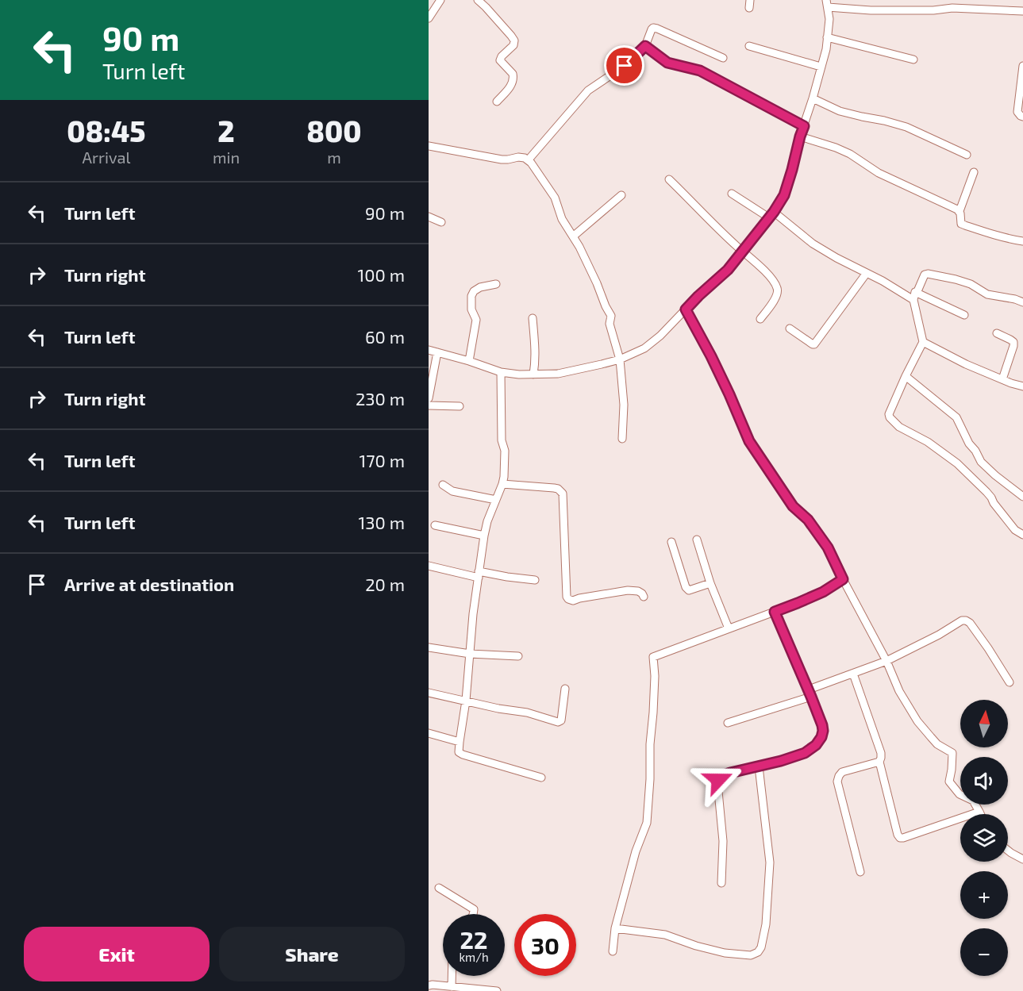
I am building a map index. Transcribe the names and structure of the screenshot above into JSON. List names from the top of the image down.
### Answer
{
  "north": "top",
  "page": {
    "turn": ["90 m", "Turn left"],
    "eta": [
      "08:45",
      "Arrival",
      "2",
      "min",
      "800",
      "m"
    ],
    "list": [
      {
        "name": "Turn left",
        "value": "90 m"
      },
      {
        "name": "Turn right",
        "value": "100 m"
      },
      {
        "name": "Turn left",
        "value": "60 m"
      },
      {
        "name": "Turn right",
        "value": "230 m"
      },
      {
        "name": "Turn left",
        "value": "170 m"
      },
      {
        "name": "Turn left",
        "value": "130 m"
      },
      {
        "name": "Arrive at destination",
        "value": "20 m"
      }
    ],
    "map_buttons": ["+", "−"],
    "speed": "22 km/h",
    "limit": "30",
    "buttons": ["Exit", "Share"]
  }
}
